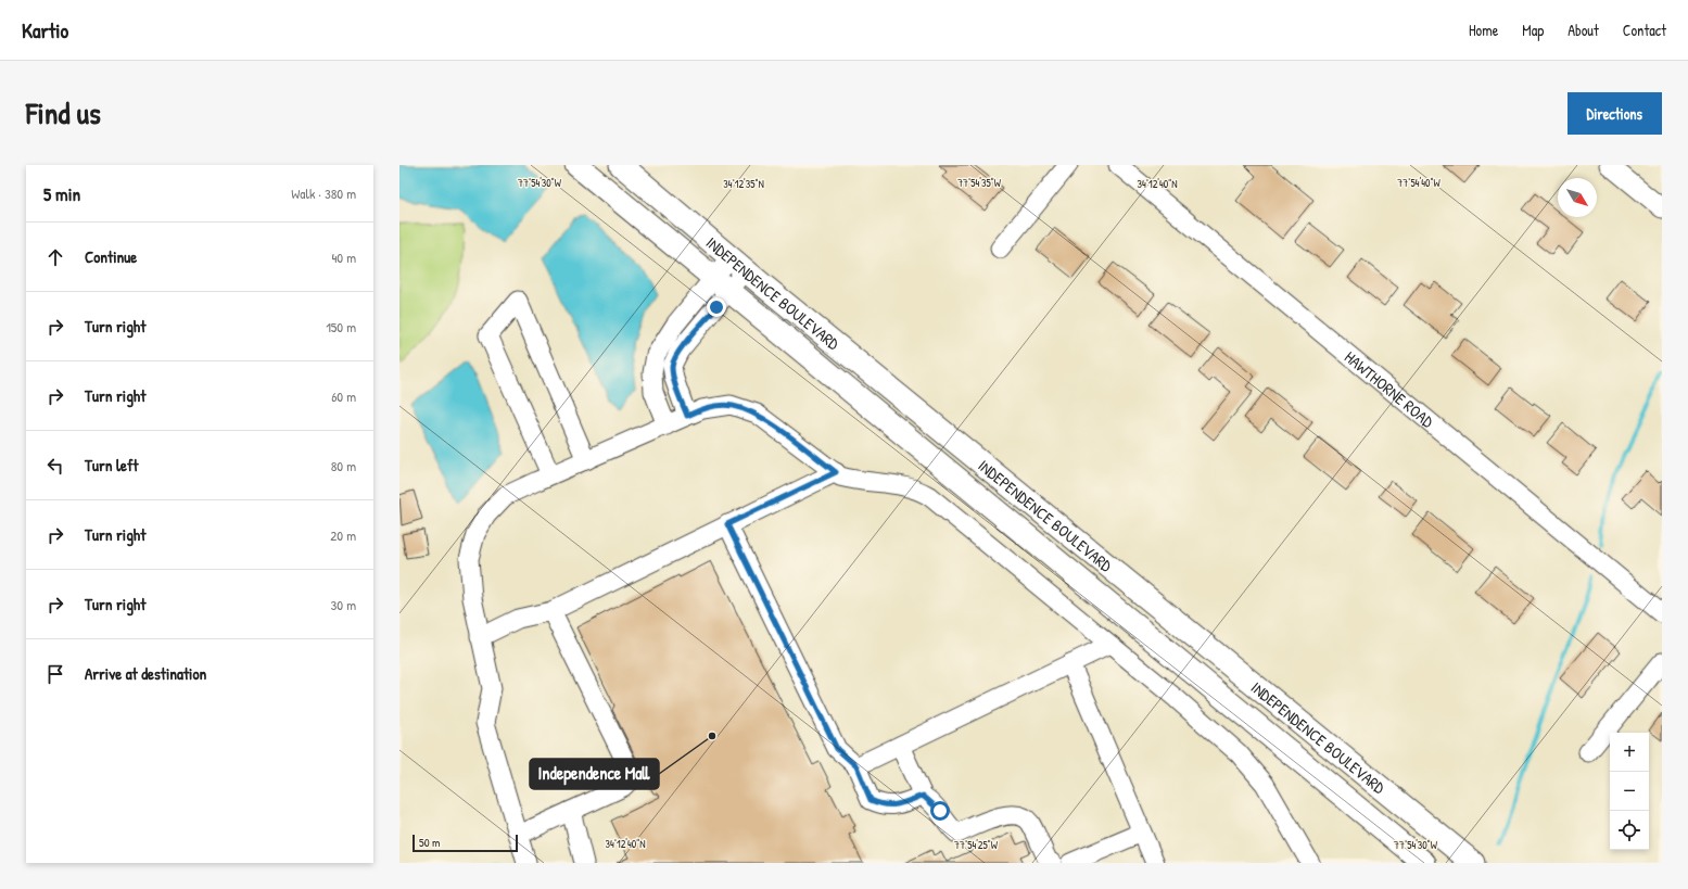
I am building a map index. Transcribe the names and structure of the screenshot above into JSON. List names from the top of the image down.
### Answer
{
  "streets": {
    "main road": ["INDEPENDENCE BOULEVARD"],
    "street": ["HAWTHORNE ROAD"]
  },
  "places": ["Independence Mall"],
  "scale_bar": "50 m",
  "north": "bottom right",
  "page": {
    "header": "Kartio",
    "nav": [
      "Home",
      "Map",
      "About",
      "Contact"
    ],
    "title": "Find us",
    "buttons": "Directions",
    "heading": ["5 min", "Walk · 380 m"],
    "list": [
      ["Continue", "40 m"],
      ["Turn right", "150 m"],
      ["Turn right", "60 m"],
      ["Turn left", "80 m"],
      ["Turn right", "20 m"],
      ["Turn right", "30 m"],
      "Arrive at destination"
    ],
    "map_buttons": ["+", "−"],
    "scale": "50 m"
  },
  "coordinates": [
    "77°54'30\"W",
    "77°54'35\"W",
    "77°54'40\"W",
    "34°12'40\"N",
    "34°12'35\"N",
    "77°54'25\"W"
  ]
}
